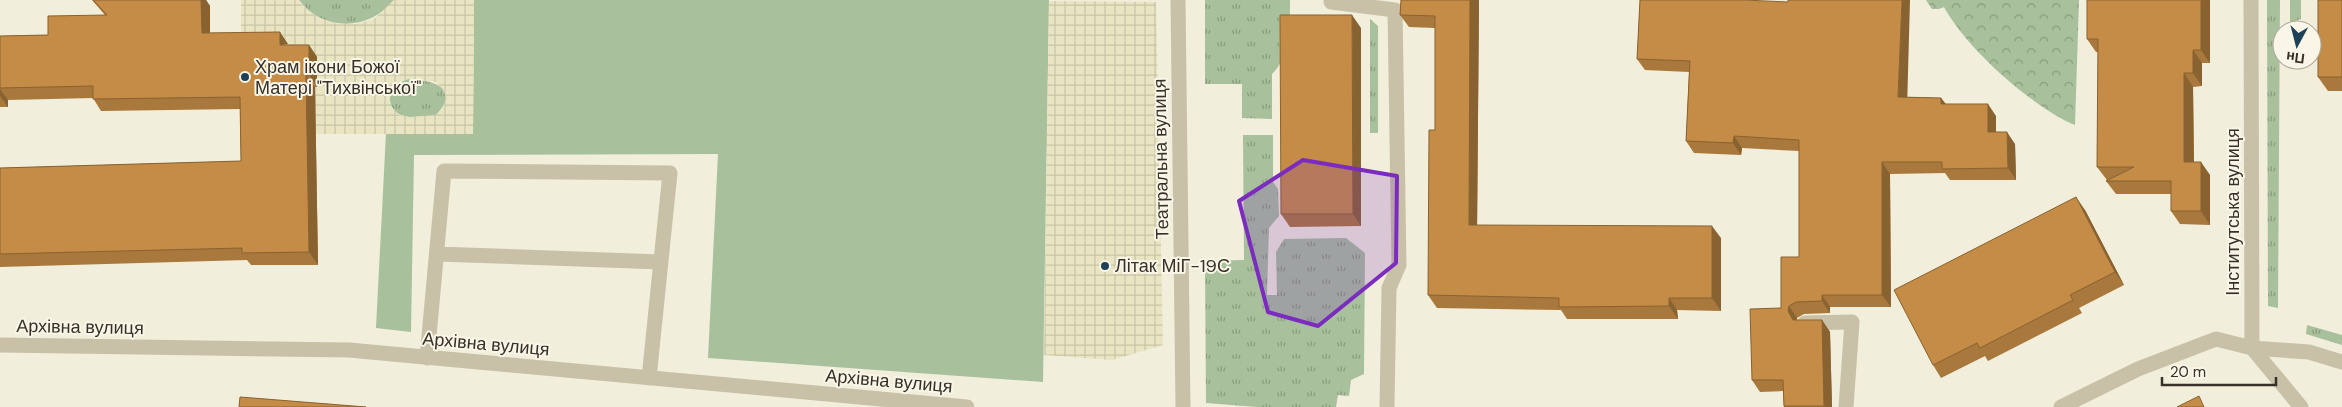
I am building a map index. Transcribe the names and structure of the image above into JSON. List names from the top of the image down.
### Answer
{
  "streets": {
    "street": ["Театральна вулиця", "Інститутська вулиця", "Архівна вулиця"]
  },
  "places": ["Храм ікони Божої Матері \"Тихвінської\"", "Літак МіГ-19С"],
  "scale_bar": "20 m",
  "north": "bottom"
}
